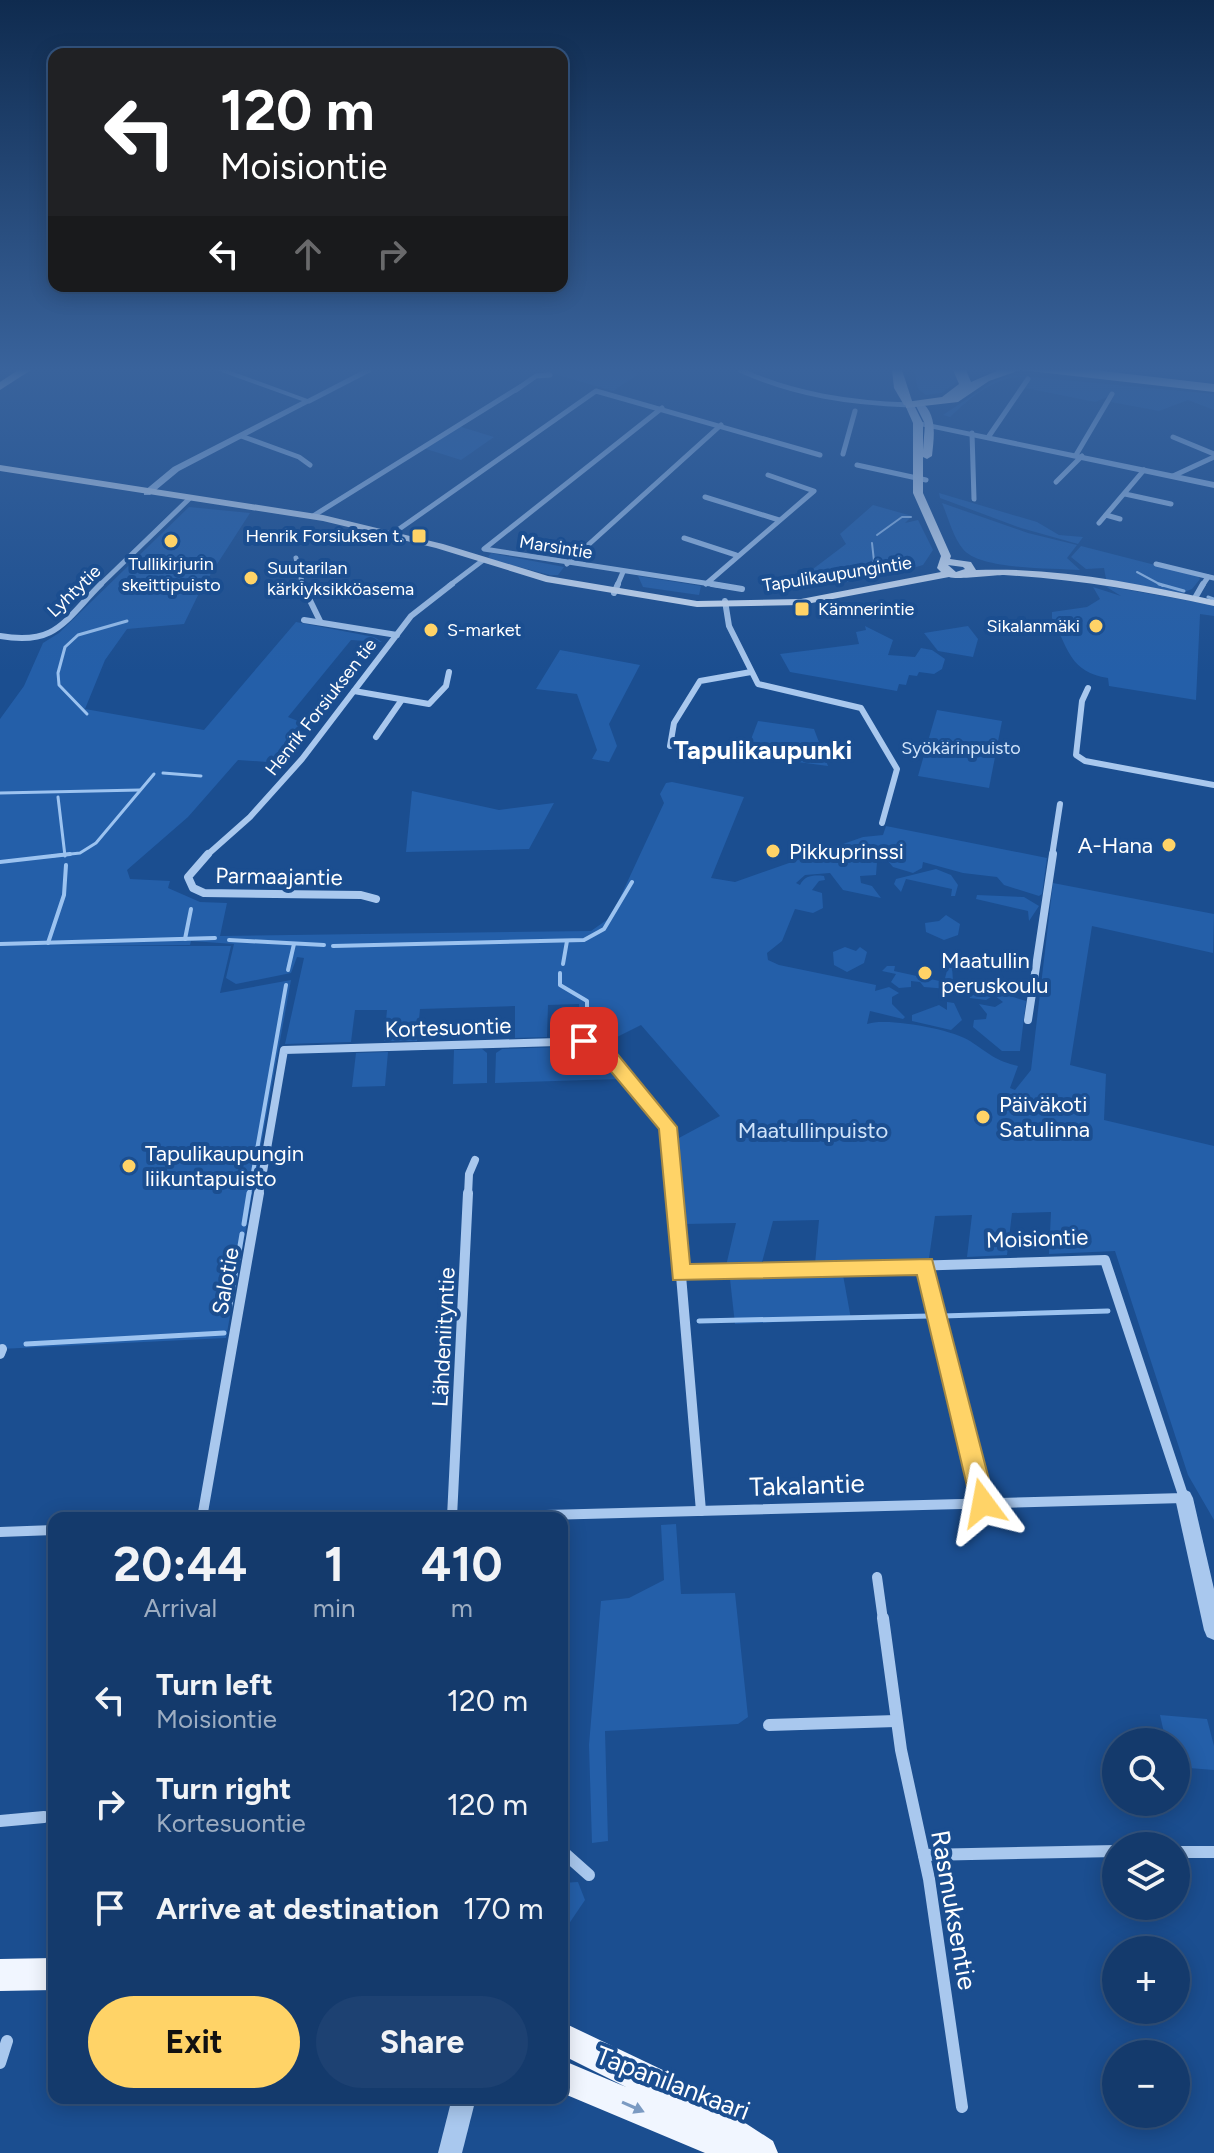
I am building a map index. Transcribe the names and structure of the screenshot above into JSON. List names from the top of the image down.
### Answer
{
  "streets": {
    "main road": ["Tapulikaupungintie", "Tapanilankaari"],
    "street": [
      "Marsintie",
      "Lyhtytie",
      "Henrik Forsiuksen tie",
      "Parmaajantie",
      "Kortesuontie",
      "Moisiontie",
      "Salotie",
      "Lähdeniityntie",
      "Takalantie",
      "Rasmuksentie"
    ]
  },
  "crossings": [
    ["Marsintie", "Tapulikaupungintie"],
    ["Marsintie", "Henrik Forsiuksen tie"],
    ["Tapulikaupungintie", "Lyhtytie"],
    ["Tapulikaupungintie", "Henrik Forsiuksen tie"],
    ["Henrik Forsiuksen tie", "Parmaajantie"],
    ["Kortesuontie", "Moisiontie"],
    ["Kortesuontie", "Salotie"],
    ["Kortesuontie", "Takalantie"],
    ["Moisiontie", "Takalantie"]
  ],
  "districts": ["Tapulikaupunki"],
  "parks": ["Syökärinpuisto", "Maatullinpuisto"],
  "places": {
    "transit": ["Henrik Forsiuksen t.", "Kämnerintie"],
    "other": [
      "Tullikirjurin skeittipuisto",
      "Suutarilan kärkiyksikköasema",
      "Sikalanmäki",
      "S-market",
      "A-Hana",
      "Pikkuprinssi",
      "Maatullin peruskoulu",
      "Päiväkoti Satulinna",
      "Tapulikaupungin liikuntapuisto"
    ]
  },
  "page": {
    "turn": ["120 m", "Moisiontie"],
    "eta": [
      "20:44",
      "Arrival",
      "1",
      "min",
      "410",
      "m"
    ],
    "list": [
      {
        "name": "Turn left",
        "note": "Moisiontie",
        "value": "120 m"
      },
      {
        "name": "Turn right",
        "note": "Kortesuontie",
        "value": "120 m"
      },
      {
        "name": "Arrive at destination",
        "value": "170 m"
      }
    ],
    "map_buttons": ["+", "−"],
    "buttons": ["Exit", "Share"]
  }
}
